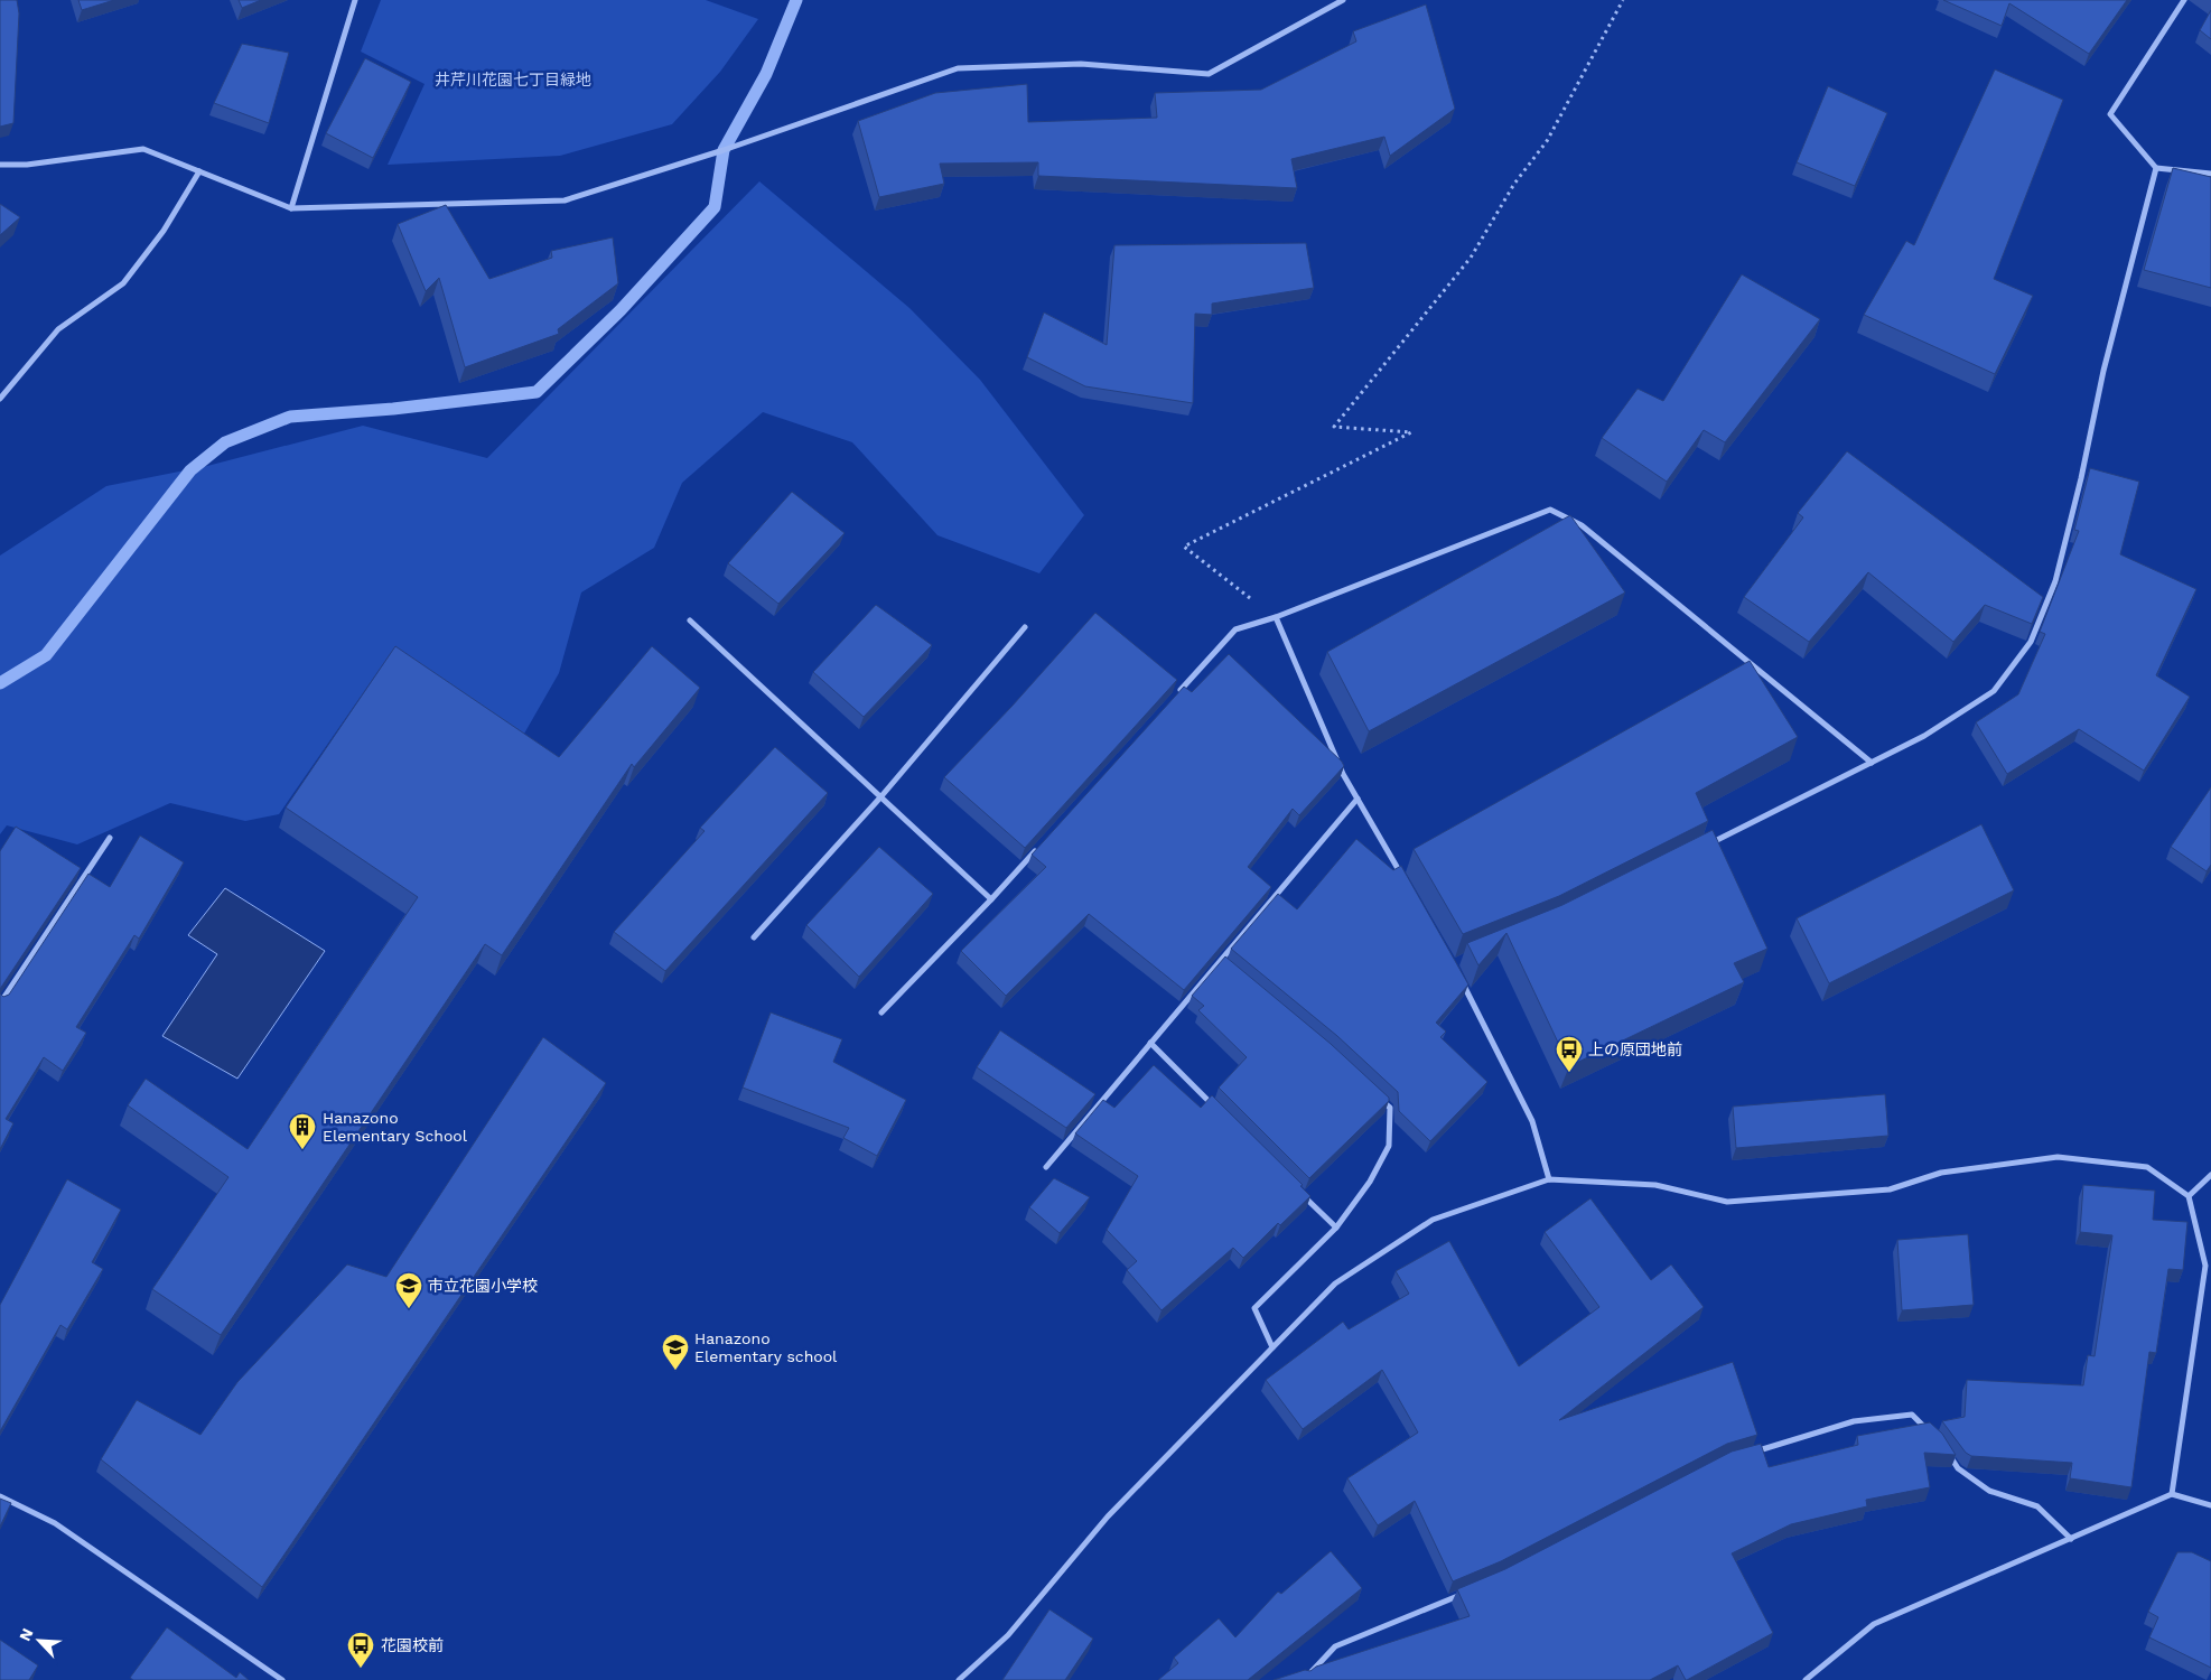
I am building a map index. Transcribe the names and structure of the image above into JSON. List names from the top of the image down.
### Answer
{
  "parks": ["井芹川花園七丁目緑地"],
  "places": {
    "bus stop": ["上の原団地前", "花園校前"],
    "building": ["Hanazono Elementary School"],
    "school or university": ["市立花園小学校", "Hanazono Elementary school"]
  },
  "north": "top left"
}
